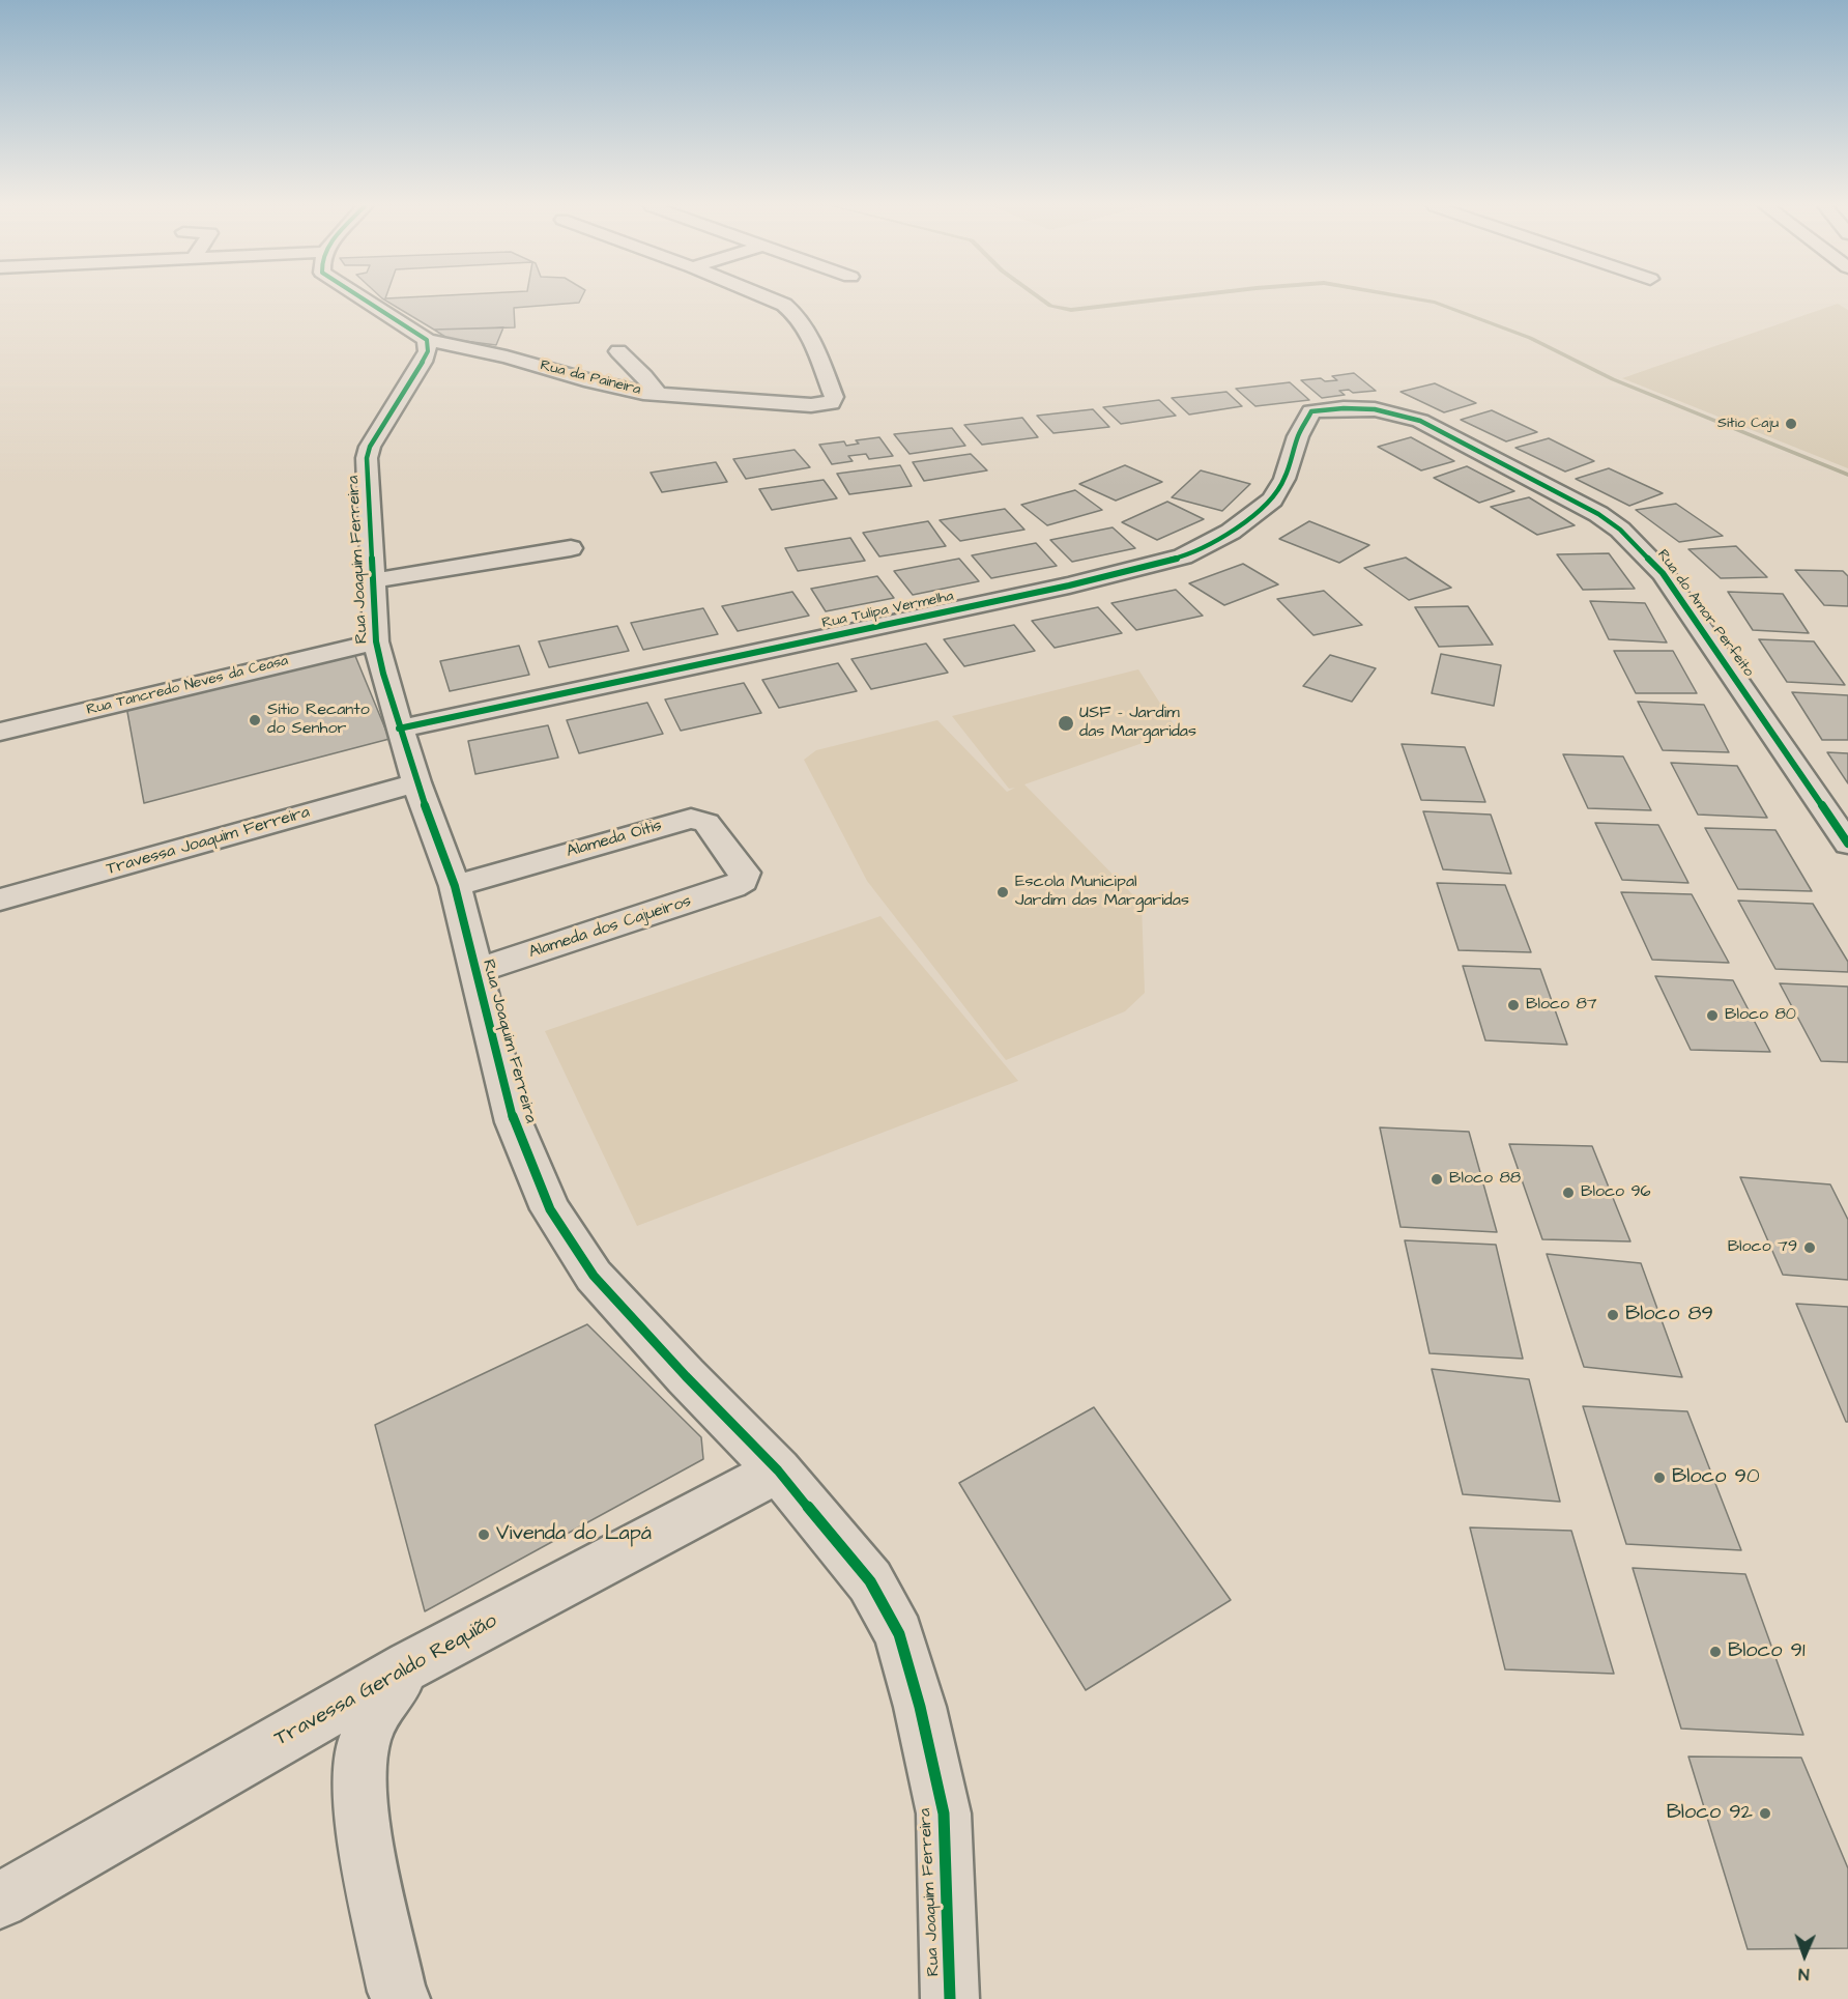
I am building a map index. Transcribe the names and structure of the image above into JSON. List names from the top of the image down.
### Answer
{
  "streets": {
    "main road": [
      "Rua da Paineira",
      "Rua Joaquim Ferreira",
      "Rua Tulipa Vermelha",
      "Rua do Amor Perfeito",
      "Rua Tancredo Neves da Ceasa",
      "Alameda Oitis",
      "Travessa Joaquim Ferreira",
      "Alameda dos Cajueiros",
      "Travessa Geraldo Requião"
    ]
  },
  "crossings": [
    ["Rua da Paineira", "Rua Joaquim Ferreira"],
    ["Rua Joaquim Ferreira", "Rua Tulipa Vermelha"],
    ["Rua Joaquim Ferreira", "Rua Tancredo Neves da Ceasa"],
    ["Rua Joaquim Ferreira", "Alameda Oitis"],
    ["Rua Joaquim Ferreira", "Travessa Joaquim Ferreira"],
    ["Rua Joaquim Ferreira", "Alameda dos Cajueiros"],
    ["Rua Joaquim Ferreira", "Travessa Geraldo Requião"],
    ["Rua Tulipa Vermelha", "Rua do Amor Perfeito"],
    ["Alameda Oitis", "Alameda dos Cajueiros"]
  ],
  "places": [
    "Sítio Caju",
    "Sítio Recanto do Senhor",
    "USF - Jardim das Margaridas",
    "Escola Municipal Jardim das Margaridas",
    "Bloco 87",
    "Bloco 80",
    "Bloco 88",
    "Bloco 96",
    "Bloco 79",
    "Bloco 89",
    "Bloco 90",
    "Vivenda do Lapá",
    "Bloco 91",
    "Bloco 92"
  ],
  "north": "bottom"
}
